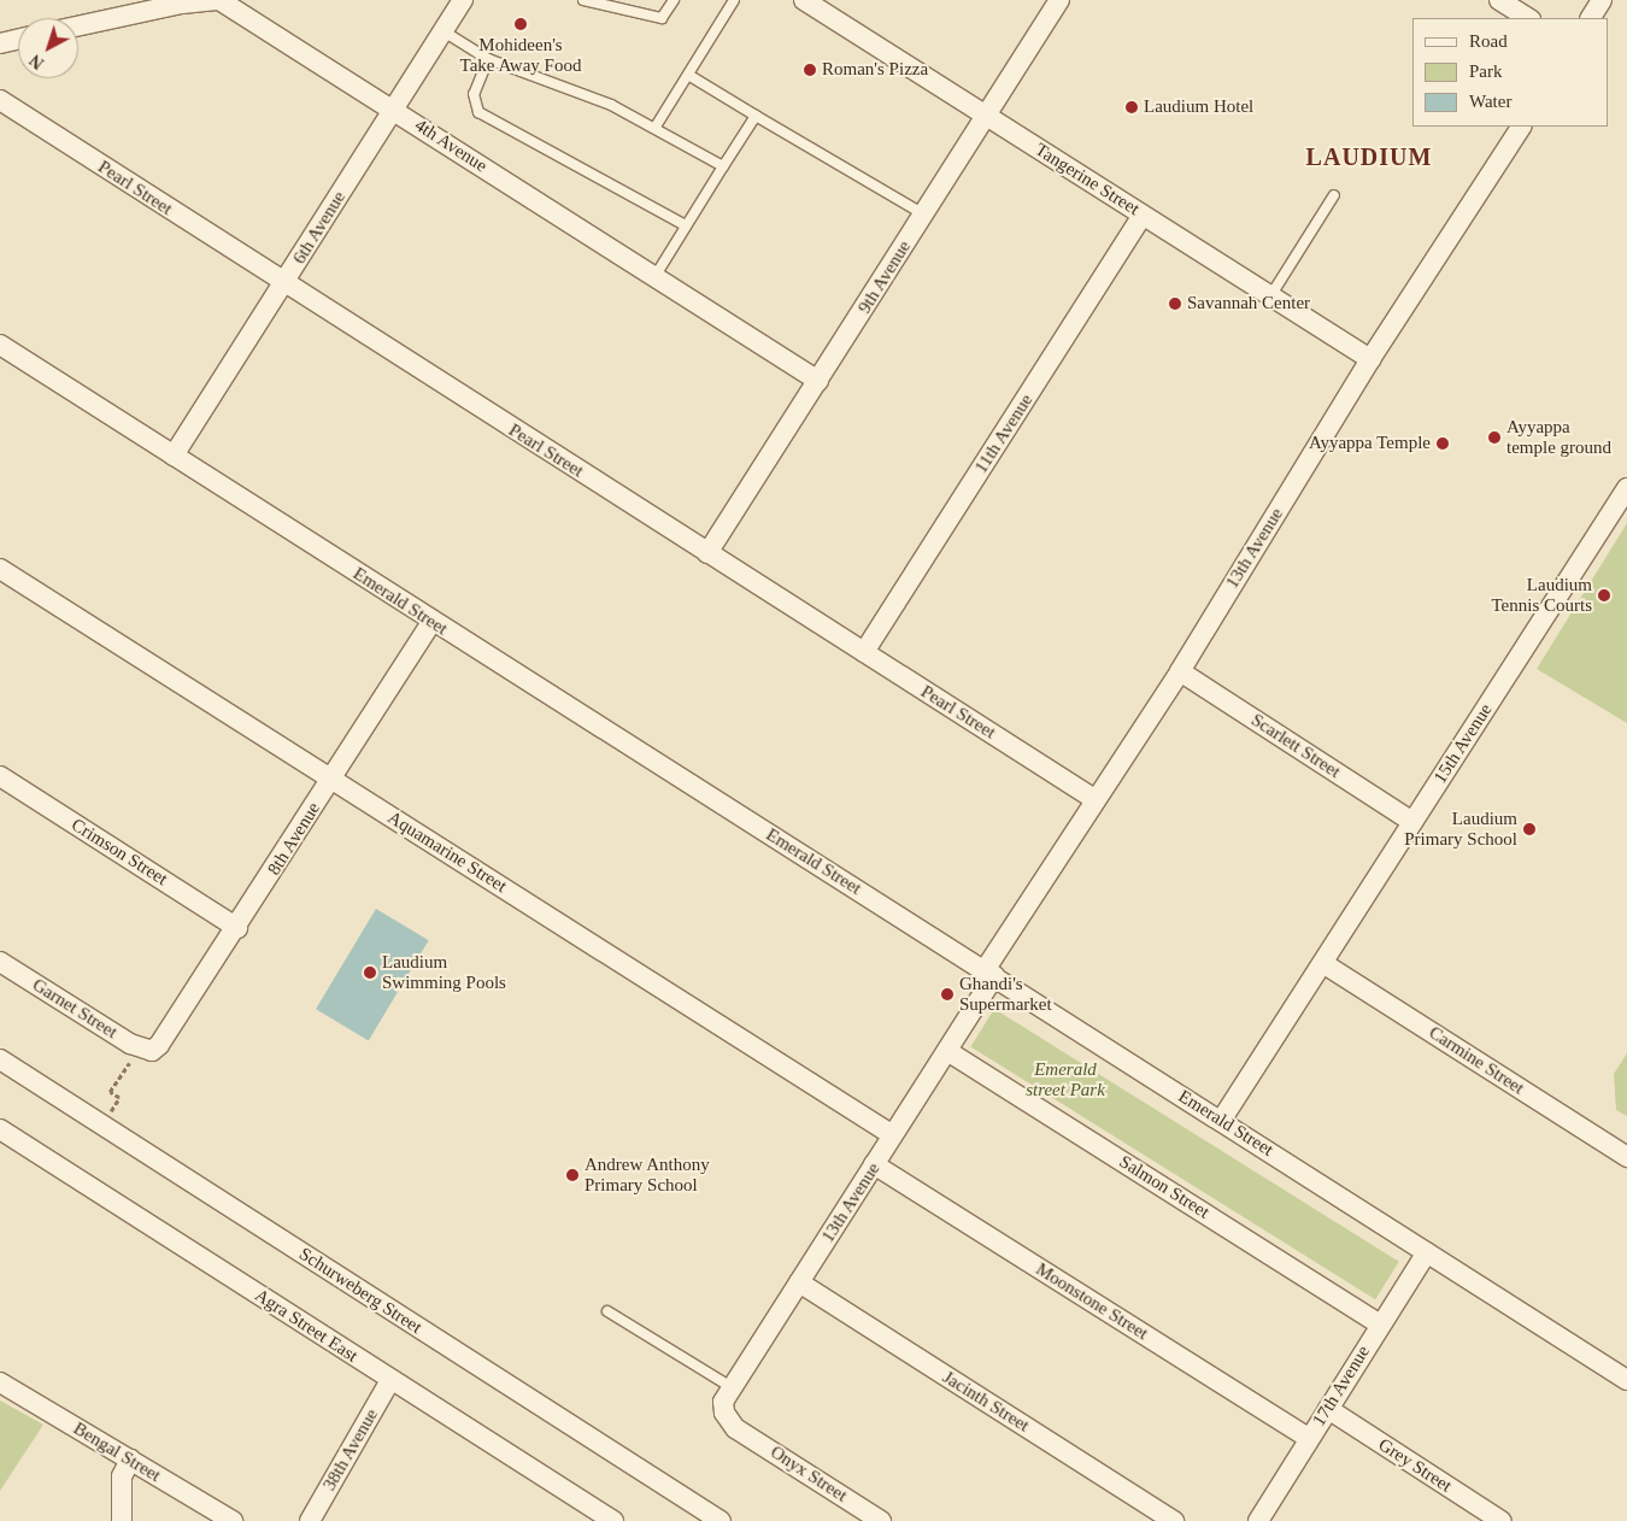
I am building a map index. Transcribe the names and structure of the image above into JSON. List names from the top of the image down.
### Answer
{
  "streets": {
    "street": [
      "4th Avenue",
      "Tangerine Street",
      "Pearl Street",
      "6th Avenue",
      "9th Avenue",
      "11th Avenue",
      "13th Avenue",
      "Emerald Street",
      "15th Avenue",
      "Scarlett Street",
      "8th Avenue",
      "Crimson Street",
      "Aquamarine Street",
      "Garnet Street",
      "Carmine Street",
      "Salmon Street",
      "Schurweberg Street",
      "Moonstone Street",
      "Agra Street East",
      "17th Avenue",
      "Jacinth Street",
      "38th Avenue",
      "Bengal Street",
      "Grey Street",
      "Onyx Street"
    ]
  },
  "crossings": [
    ["4th Avenue", "6th Avenue"],
    ["4th Avenue", "9th Avenue"],
    ["Tangerine Street", "9th Avenue"],
    ["Tangerine Street", "11th Avenue"],
    ["Tangerine Street", "13th Avenue"],
    ["Pearl Street", "6th Avenue"],
    ["Pearl Street", "9th Avenue"],
    ["Pearl Street", "11th Avenue"],
    ["Pearl Street", "13th Avenue"],
    ["6th Avenue", "Emerald Street"],
    ["13th Avenue", "Emerald Street"],
    ["13th Avenue", "Scarlett Street"],
    ["13th Avenue", "Aquamarine Street"],
    ["13th Avenue", "Salmon Street"],
    ["13th Avenue", "Moonstone Street"],
    ["13th Avenue", "Jacinth Street"],
    ["13th Avenue", "Onyx Street"],
    ["Emerald Street", "15th Avenue"],
    ["Emerald Street", "8th Avenue"],
    ["Emerald Street", "17th Avenue"],
    ["15th Avenue", "Scarlett Street"],
    ["15th Avenue", "Carmine Street"],
    ["8th Avenue", "Crimson Street"],
    ["8th Avenue", "Aquamarine Street"],
    ["8th Avenue", "Garnet Street"],
    ["Salmon Street", "17th Avenue"],
    ["Moonstone Street", "17th Avenue"],
    ["Agra Street East", "38th Avenue"],
    ["17th Avenue", "Grey Street"]
  ],
  "districts": ["LAUDIUM"],
  "parks": ["Emerald street Park"],
  "places": [
    "Mohideen's Take Away Food",
    "Roman's Pizza",
    "Laudium Hotel",
    "Savannah Center",
    "Ayyappa temple ground",
    "Ayyappa Temple",
    "Laudium Tennis Courts",
    "Laudium Primary School",
    "Laudium Swimming Pools",
    "Ghandi's Supermarket",
    "Andrew Anthony Primary School"
  ],
  "legend": ["Road", "Park", "Water"],
  "north": "bottom left"
}
